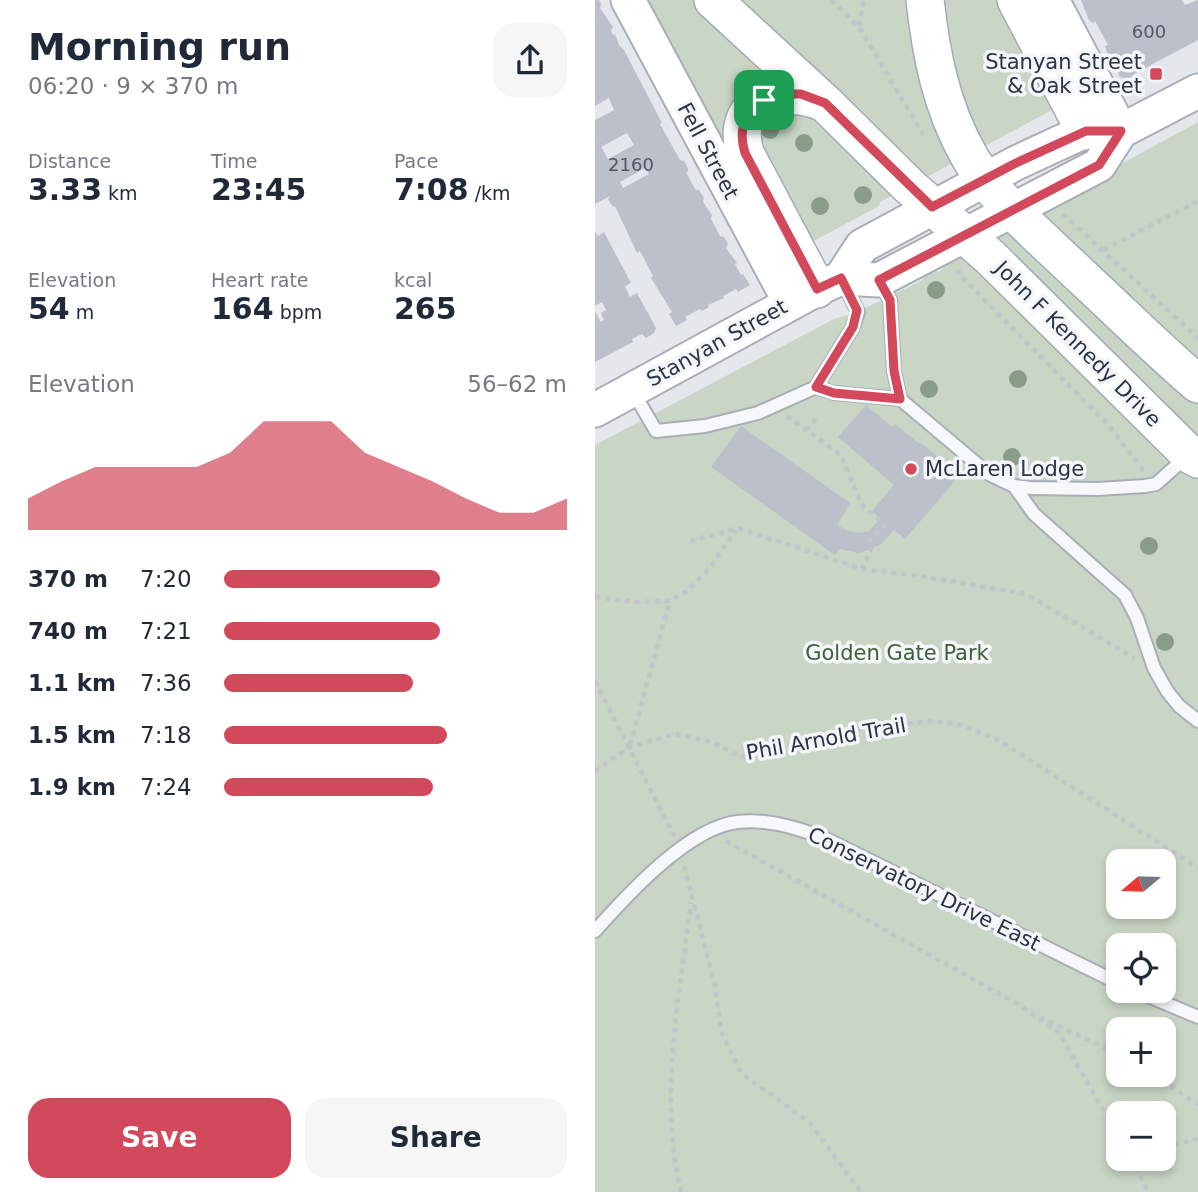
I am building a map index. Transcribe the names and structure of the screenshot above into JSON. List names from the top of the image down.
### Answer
{
  "streets": {
    "main road": ["Fell Street", "Stanyan Street", "John F Kennedy Drive"],
    "lane": ["Conservatory Drive East"],
    "path": ["Phil Arnold Trail"]
  },
  "crossings": [
    ["Fell Street", "Stanyan Street"],
    ["Stanyan Street", "John F Kennedy Drive"]
  ],
  "parks": ["Golden Gate Park"],
  "places": {
    "transit": ["Stanyan Street & Oak Street"],
    "other": ["McLaren Lodge"]
  },
  "house_numbers": ["600", "2160"],
  "north": "left",
  "page": {
    "heading": ["Morning run", "06:20 · 9 × 370 m"],
    "stats": [
      ["Distance", "3.33 km"],
      ["Time", "23:45"],
      ["Pace", "7:08 /km"],
      ["Elevation", "54 m"],
      ["Heart rate", "164 bpm"],
      ["kcal", "265"]
    ],
    "chart": ["Elevation", "56–62 m"],
    "list": [
      {
        "name": "370 m",
        "note": "7:20"
      },
      {
        "name": "740 m",
        "note": "7:21"
      },
      {
        "name": "1.1 km",
        "note": "7:36"
      },
      {
        "name": "1.5 km",
        "note": "7:18"
      },
      {
        "name": "1.9 km",
        "note": "7:24"
      }
    ],
    "map_buttons": ["+", "−"],
    "buttons": ["Save", "Share"]
  }
}
